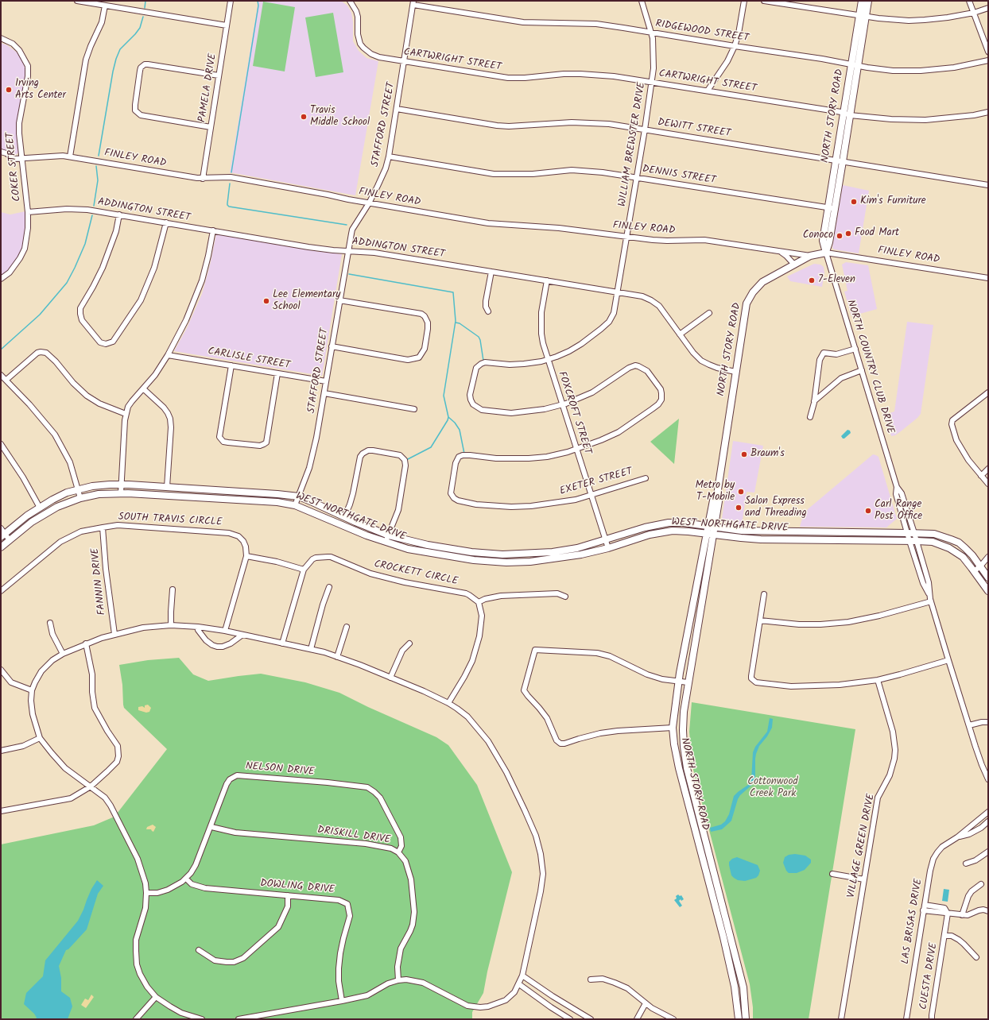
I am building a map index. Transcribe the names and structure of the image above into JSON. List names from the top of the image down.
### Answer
{
  "streets": {
    "main road": ["NORTH STORY ROAD", "WEST NORTHGATE DRIVE"],
    "street": [
      "RIDGEWOOD STREET",
      "CARTWRIGHT STREET",
      "PAMELA DRIVE",
      "STAFFORD STREET",
      "DEWITT STREET",
      "WILLIAM BREWSTER DRIVE",
      "FINLEY ROAD",
      "COKER STREET",
      "DENNIS STREET",
      "ADDINGTON STREET",
      "CARLISLE STREET",
      "NORTH COUNTRY CLUB DRIVE",
      "FOXCROFT STREET",
      "EXETER STREET",
      "SOUTH TRAVIS CIRCLE",
      "CROCKETT CIRCLE",
      "FANNIN DRIVE",
      "NELSON DRIVE",
      "DRISKILL DRIVE",
      "VILLAGE GREEN DRIVE",
      "DOWLING DRIVE",
      "LAS BRISAS DRIVE",
      "CUESTA DRIVE"
    ]
  },
  "crossings": [
    ["RIDGEWOOD STREET", "NORTH STORY ROAD"],
    ["RIDGEWOOD STREET", "STAFFORD STREET"],
    ["RIDGEWOOD STREET", "WILLIAM BREWSTER DRIVE"],
    ["CARTWRIGHT STREET", "NORTH STORY ROAD"],
    ["CARTWRIGHT STREET", "STAFFORD STREET"],
    ["CARTWRIGHT STREET", "WILLIAM BREWSTER DRIVE"],
    ["PAMELA DRIVE", "FINLEY ROAD"],
    ["NORTH STORY ROAD", "DEWITT STREET"],
    ["NORTH STORY ROAD", "FINLEY ROAD"],
    ["NORTH STORY ROAD", "DENNIS STREET"],
    ["NORTH STORY ROAD", "ADDINGTON STREET"],
    ["NORTH STORY ROAD", "NORTH COUNTRY CLUB DRIVE"],
    ["NORTH STORY ROAD", "WEST NORTHGATE DRIVE"],
    ["STAFFORD STREET", "DEWITT STREET"],
    ["STAFFORD STREET", "FINLEY ROAD"],
    ["STAFFORD STREET", "DENNIS STREET"],
    ["STAFFORD STREET", "ADDINGTON STREET"],
    ["STAFFORD STREET", "CARLISLE STREET"],
    ["STAFFORD STREET", "WEST NORTHGATE DRIVE"],
    ["DEWITT STREET", "WILLIAM BREWSTER DRIVE"],
    ["WILLIAM BREWSTER DRIVE", "FINLEY ROAD"],
    ["WILLIAM BREWSTER DRIVE", "DENNIS STREET"],
    ["WILLIAM BREWSTER DRIVE", "ADDINGTON STREET"],
    ["WILLIAM BREWSTER DRIVE", "FOXCROFT STREET"],
    ["FINLEY ROAD", "COKER STREET"],
    ["FINLEY ROAD", "NORTH COUNTRY CLUB DRIVE"],
    ["COKER STREET", "ADDINGTON STREET"],
    ["ADDINGTON STREET", "FOXCROFT STREET"],
    ["NORTH COUNTRY CLUB DRIVE", "WEST NORTHGATE DRIVE"],
    ["FOXCROFT STREET", "EXETER STREET"],
    ["FOXCROFT STREET", "WEST NORTHGATE DRIVE"],
    ["SOUTH TRAVIS CIRCLE", "FANNIN DRIVE"],
    ["NELSON DRIVE", "DRISKILL DRIVE"],
    ["NELSON DRIVE", "DOWLING DRIVE"]
  ],
  "parks": ["Cottonwood Creek Park"],
  "places": [
    "Irving Arts Center",
    "Travis Middle School",
    "Kim's Furniture",
    "Food Mart",
    "Conoco",
    "7-Eleven",
    "Lee Elementary School",
    "Braum's",
    "Metro by T-Mobile",
    "Salon Express and Threading",
    "Carl Range Post Office"
  ]
}
